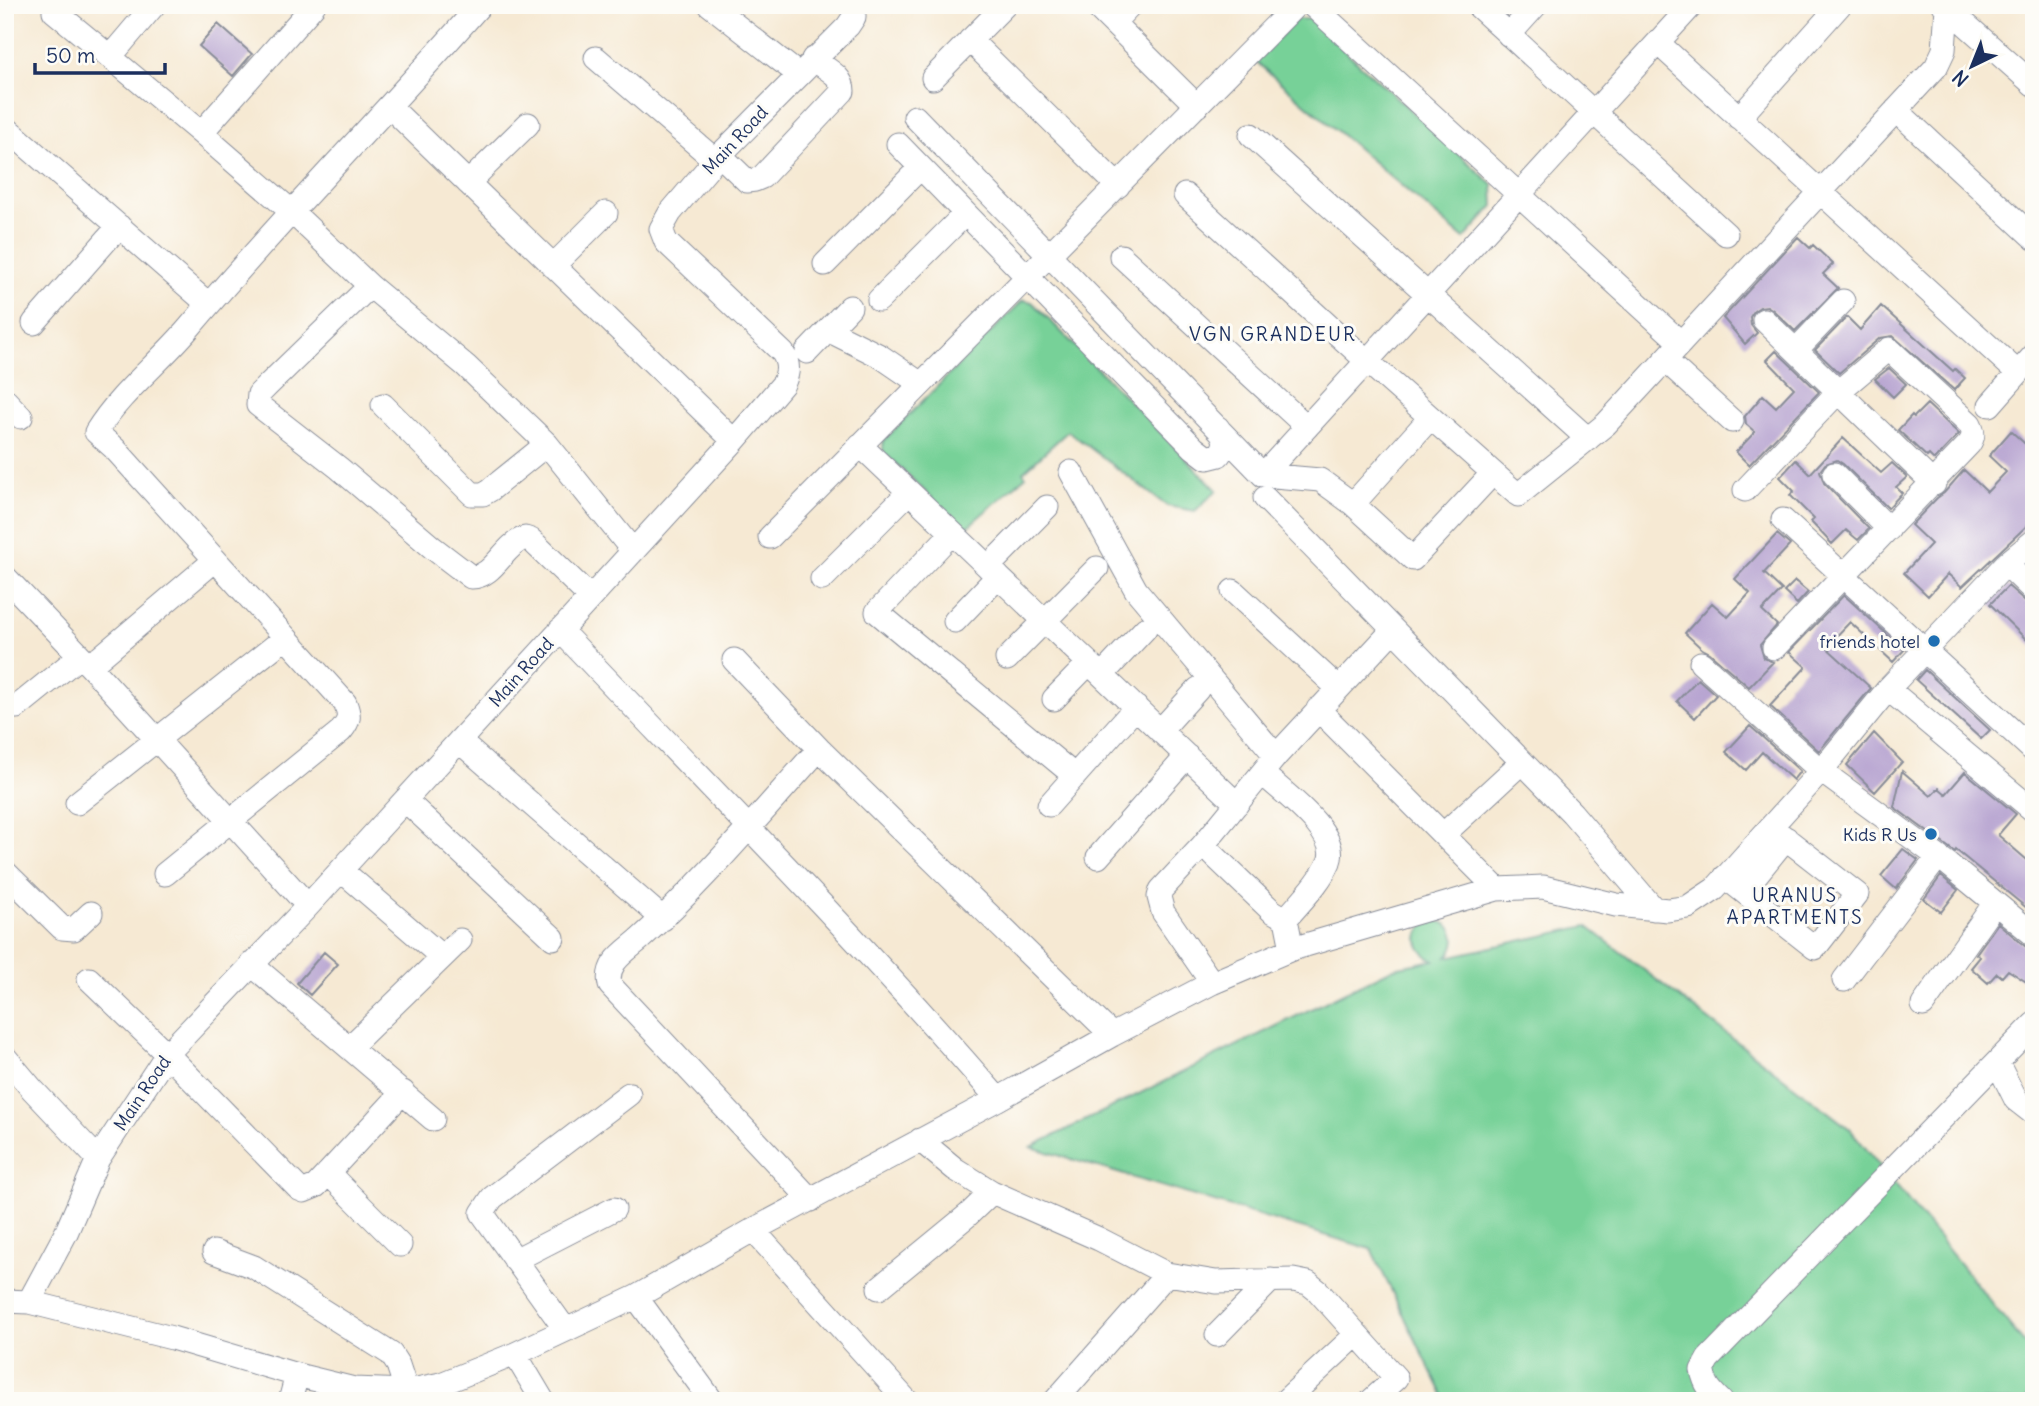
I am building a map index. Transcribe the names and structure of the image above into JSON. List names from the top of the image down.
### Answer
{
  "streets": {
    "street": ["Main Road"]
  },
  "districts": ["VGN GRANDEUR", "URANUS APARTMENTS"],
  "places": ["friends hotel", "Kids R Us"],
  "scale_bar": "50 m",
  "north": "bottom left"
}
